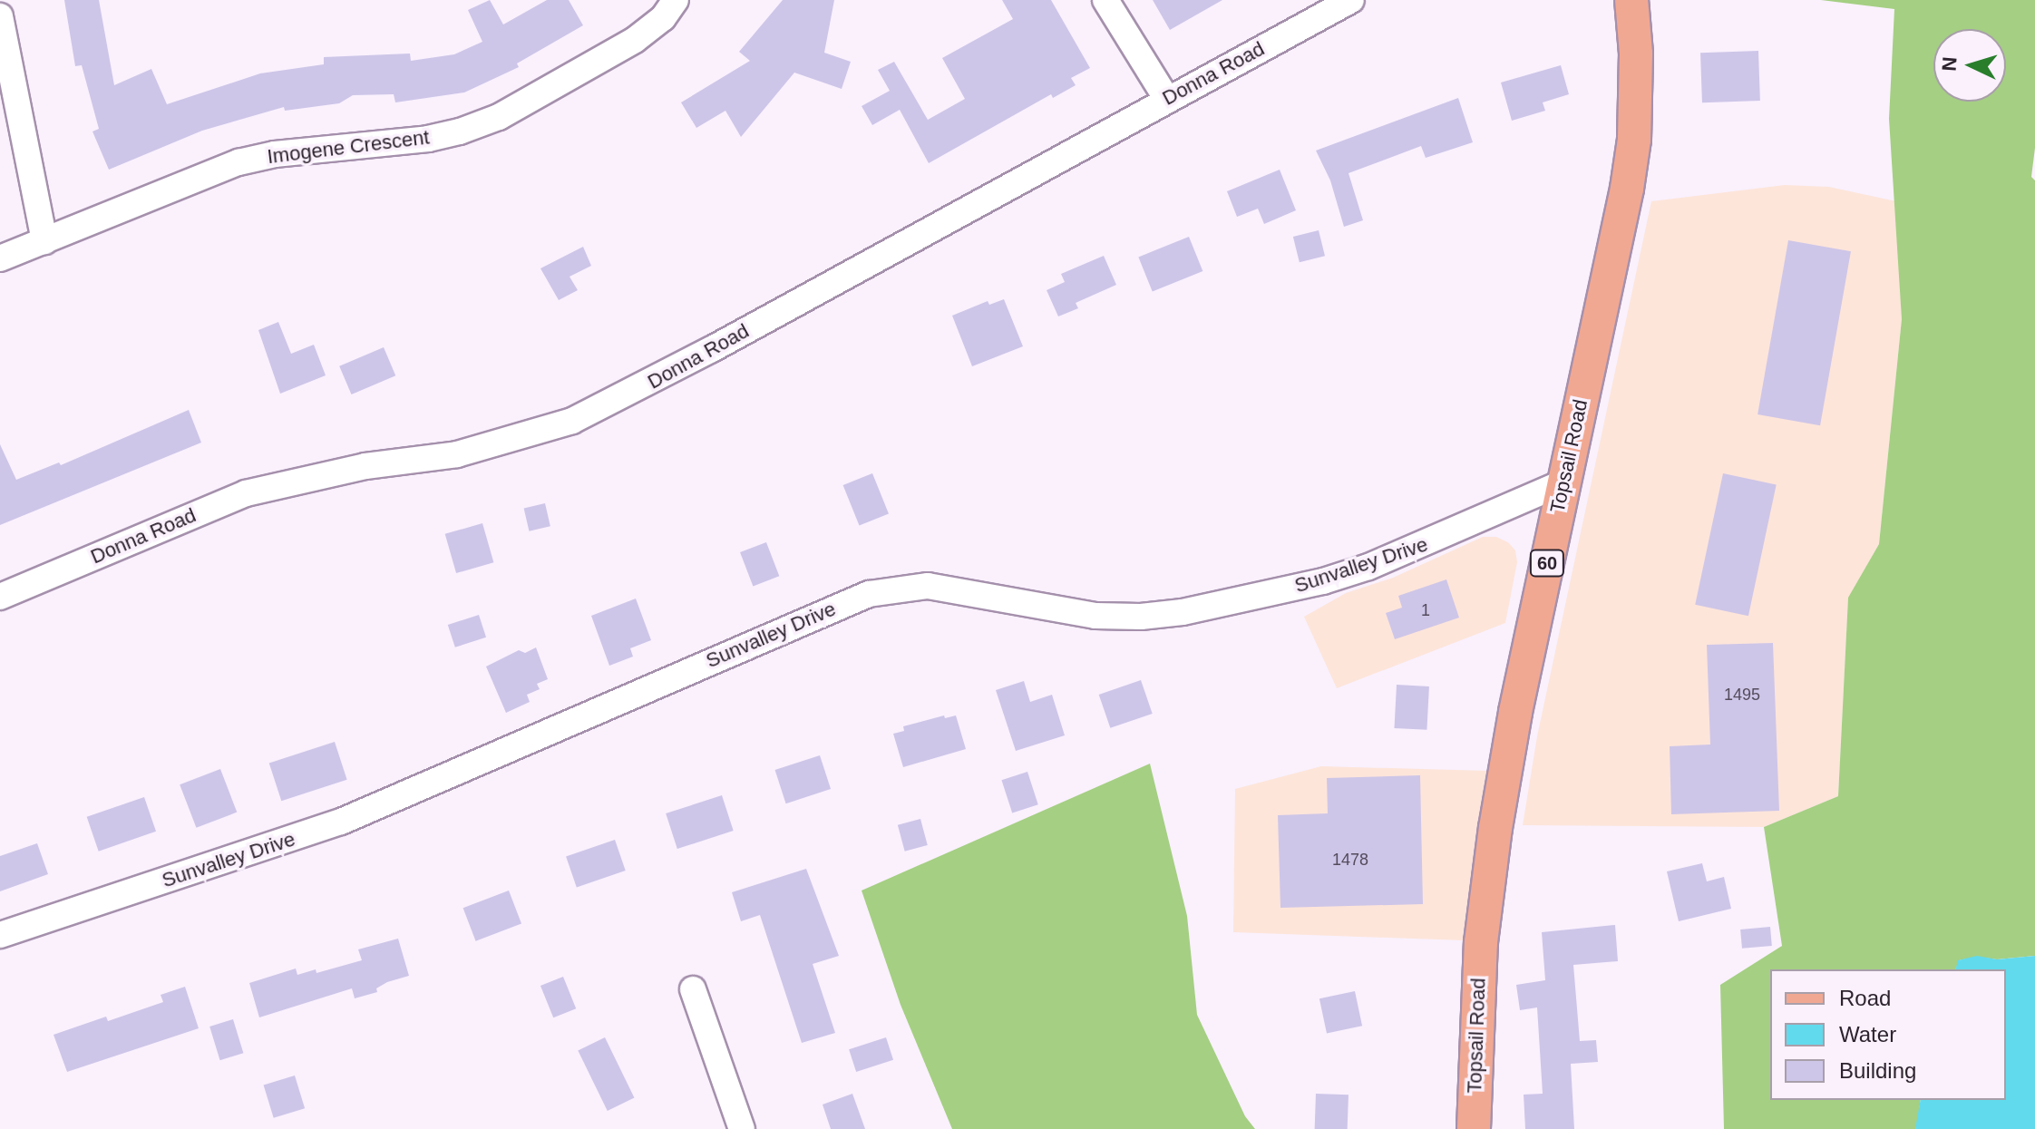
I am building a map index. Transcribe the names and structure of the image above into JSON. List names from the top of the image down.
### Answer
{
  "streets": {
    "main road": ["Topsail Road", "60"],
    "street": ["Donna Road", "Imogene Crescent", "Sunvalley Drive"]
  },
  "crossings": [
    ["Topsail Road", "Sunvalley Drive"]
  ],
  "house_numbers": ["1", "1495", "1478"],
  "legend": ["Road", "Water", "Building"],
  "north": "left"
}
